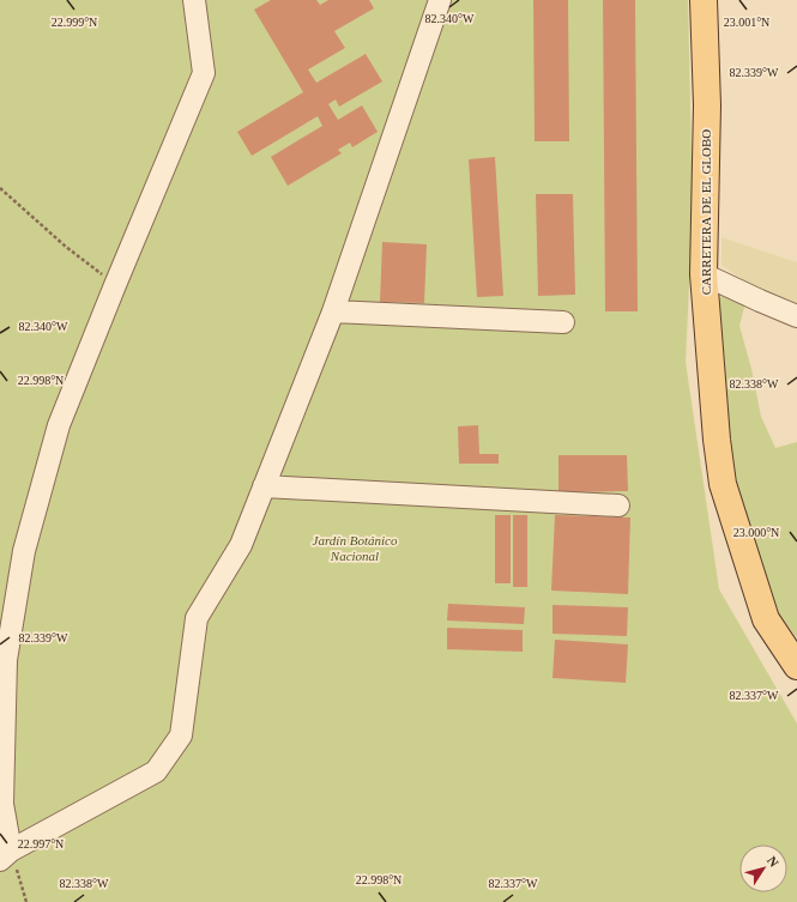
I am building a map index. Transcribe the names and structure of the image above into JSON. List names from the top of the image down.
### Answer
{
  "streets": {
    "main road": ["CARRETERA DE EL GLOBO"]
  },
  "parks": ["Jardín Botánico Nacional"],
  "north": "top right",
  "coordinates": [
    "82.340°W",
    "22.999°N",
    "23.001°N",
    "82.339°W",
    "22.998°N",
    "82.338°W",
    "23.000°N",
    "82.337°W",
    "22.997°N"
  ]
}
